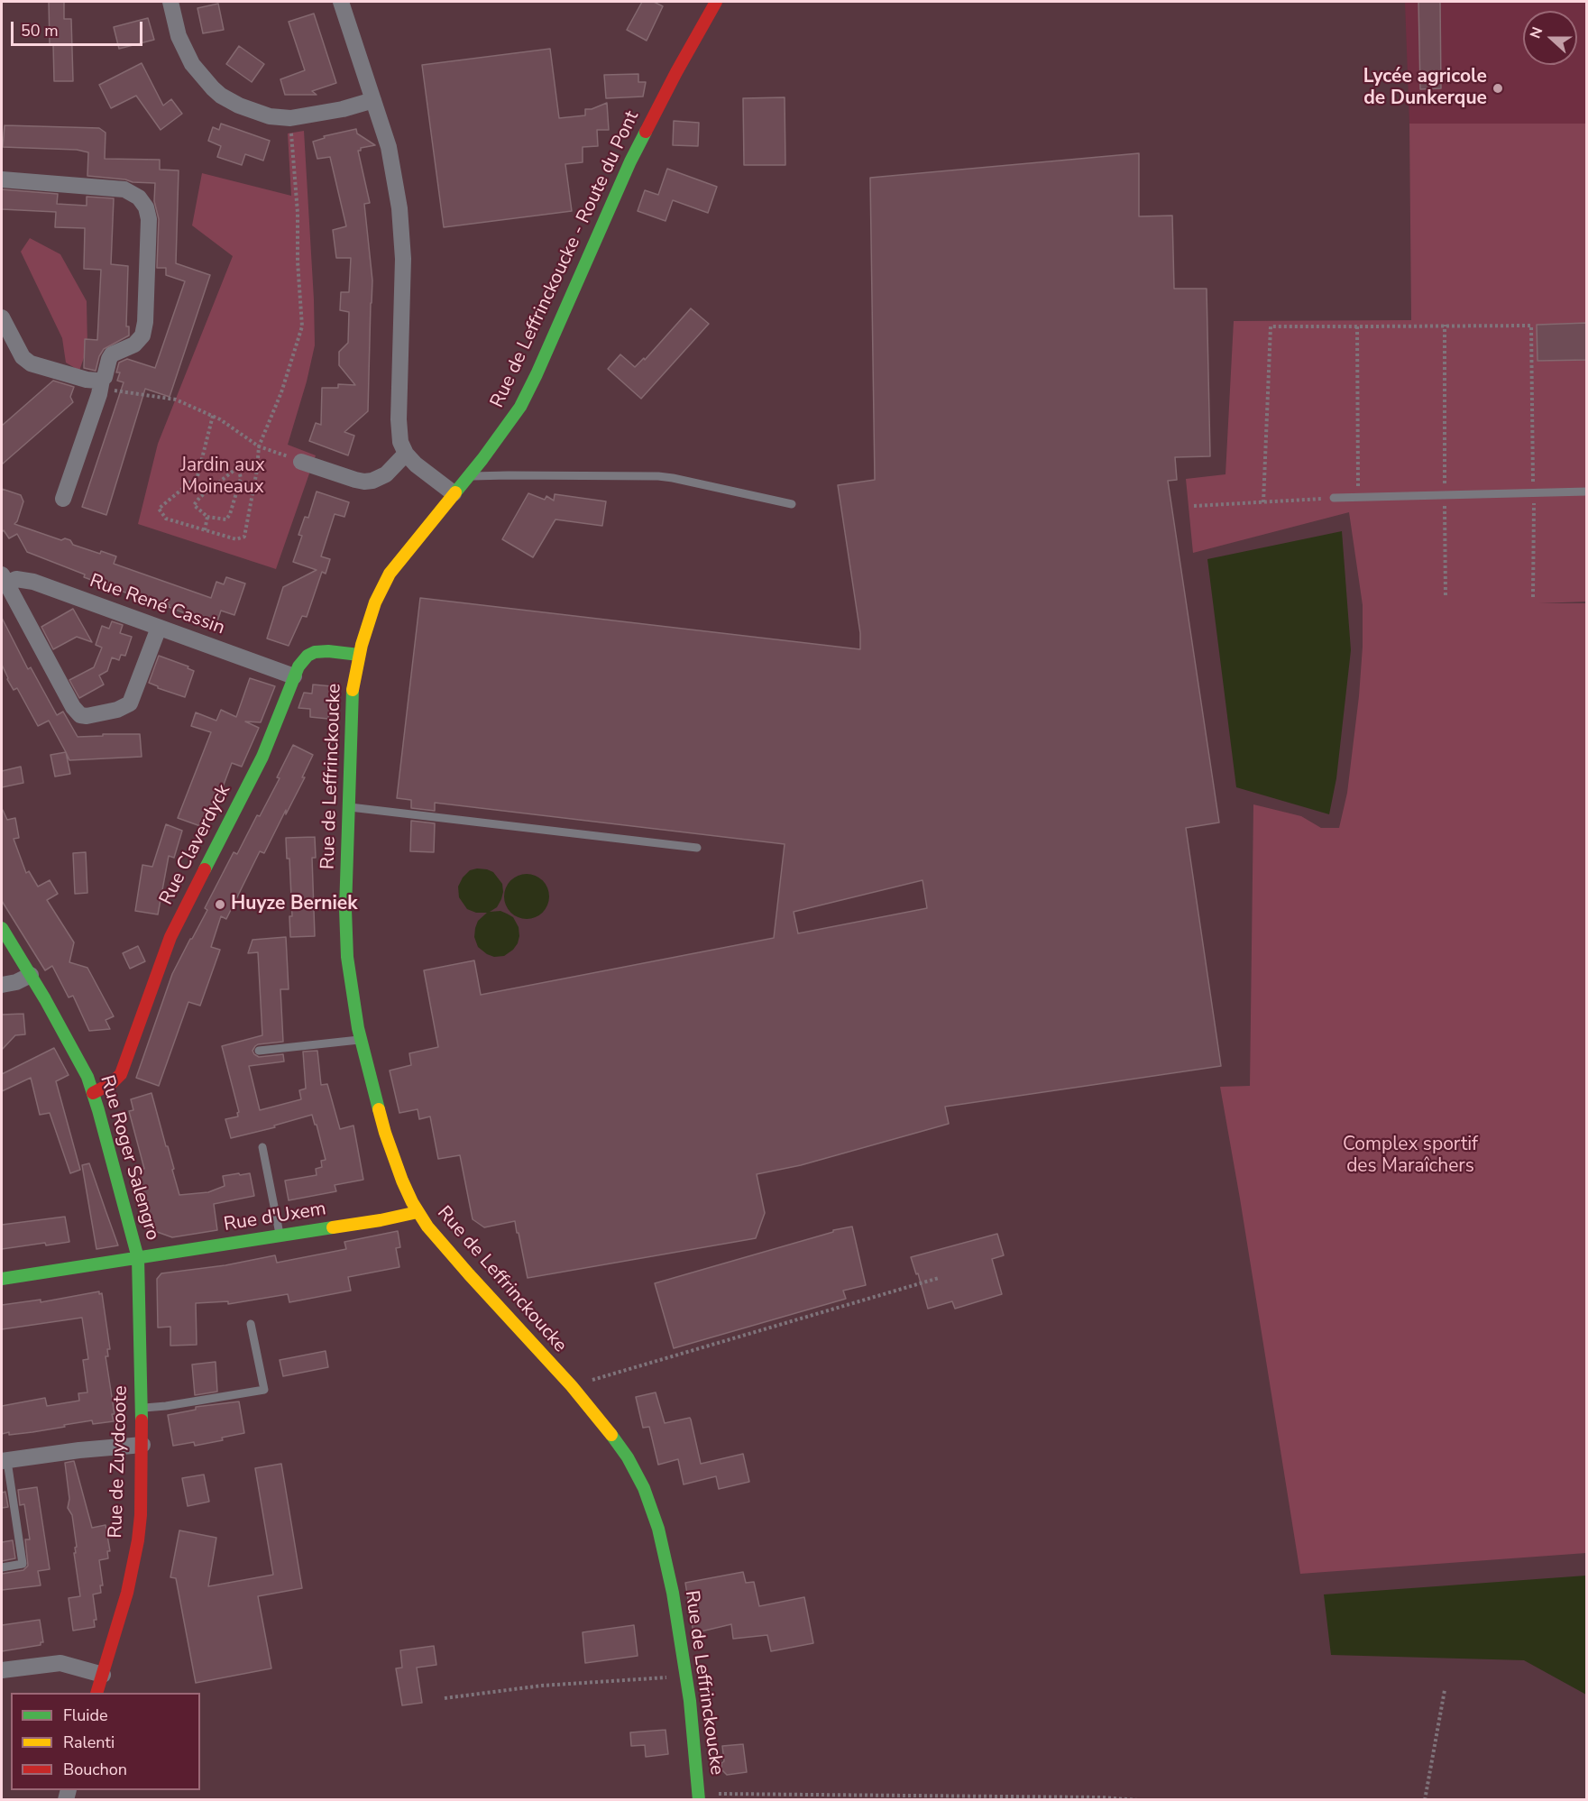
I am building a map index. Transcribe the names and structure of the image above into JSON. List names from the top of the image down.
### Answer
{
  "streets": {
    "street": [
      "Rue de Leffrinckoucke - Route du Pont",
      "Rue René Cassin",
      "Rue de Leffrinckoucke",
      "Rue Claverdyck",
      "Rue Roger Salengro",
      "Rue d'Uxem",
      "Rue de Zuydcoote"
    ]
  },
  "crossings": [
    ["Rue de Leffrinckoucke - Route du Pont", "Rue de Leffrinckoucke"],
    ["Rue René Cassin", "Rue Claverdyck"],
    ["Rue de Leffrinckoucke", "Rue Claverdyck"],
    ["Rue de Leffrinckoucke", "Rue d'Uxem"],
    ["Rue Claverdyck", "Rue Roger Salengro"],
    ["Rue Roger Salengro", "Rue d'Uxem"],
    ["Rue Roger Salengro", "Rue de Zuydcoote"],
    ["Rue d'Uxem", "Rue de Zuydcoote"]
  ],
  "parks": ["Jardin aux Moineaux", "Complex sportif des Maraîchers"],
  "places": ["Lycée agricole de Dunkerque", "Huyze Berniek"],
  "legend": ["Fluide", "Ralenti", "Bouchon"],
  "scale_bar": "50 m",
  "north": "left"
}
